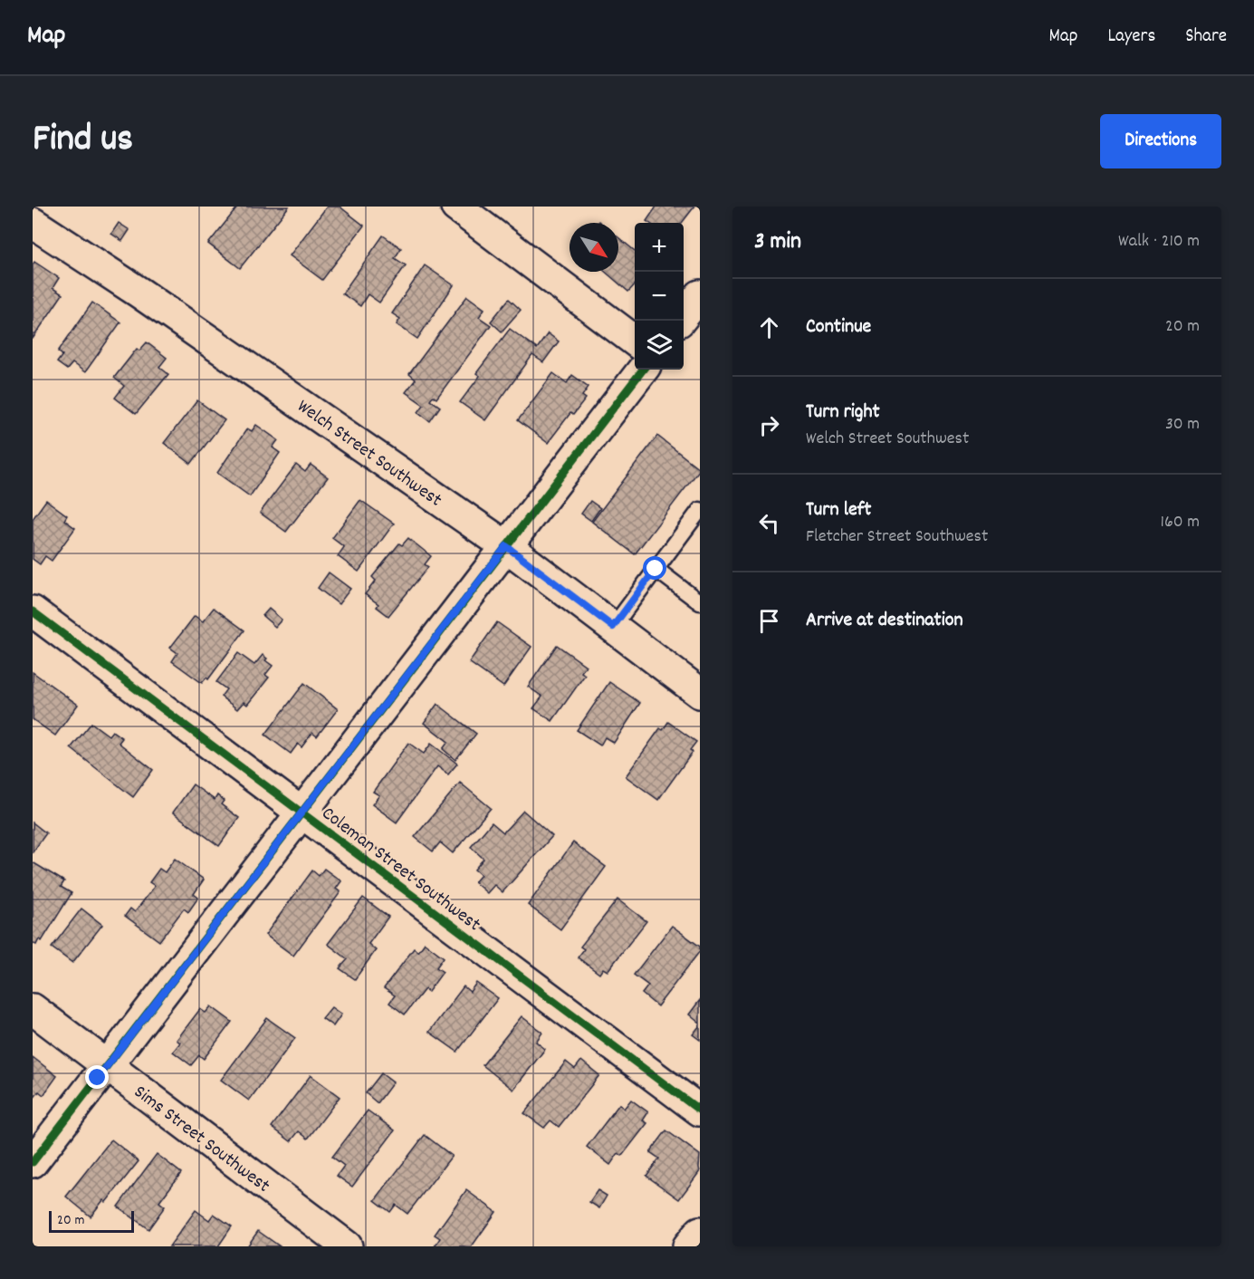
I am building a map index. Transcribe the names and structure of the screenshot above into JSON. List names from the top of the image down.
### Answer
{
  "streets": {
    "street": ["Welch Street Southwest", "Coleman Street Southwest", "Sims Street Southwest"]
  },
  "scale_bar": "20 m",
  "north": "bottom right",
  "page": {
    "header": "Map",
    "nav": ["Map", "Layers", "Share"],
    "title": "Find us",
    "buttons": "Directions",
    "heading": ["3 min", "Walk · 210 m"],
    "map_buttons": ["+", "−"],
    "list": [
      ["Continue", "20 m"],
      ["Turn right", "Welch Street Southwest", "30 m"],
      ["Turn left", "Fletcher Street Southwest", "160 m"],
      "Arrive at destination"
    ],
    "scale": "20 m"
  }
}
